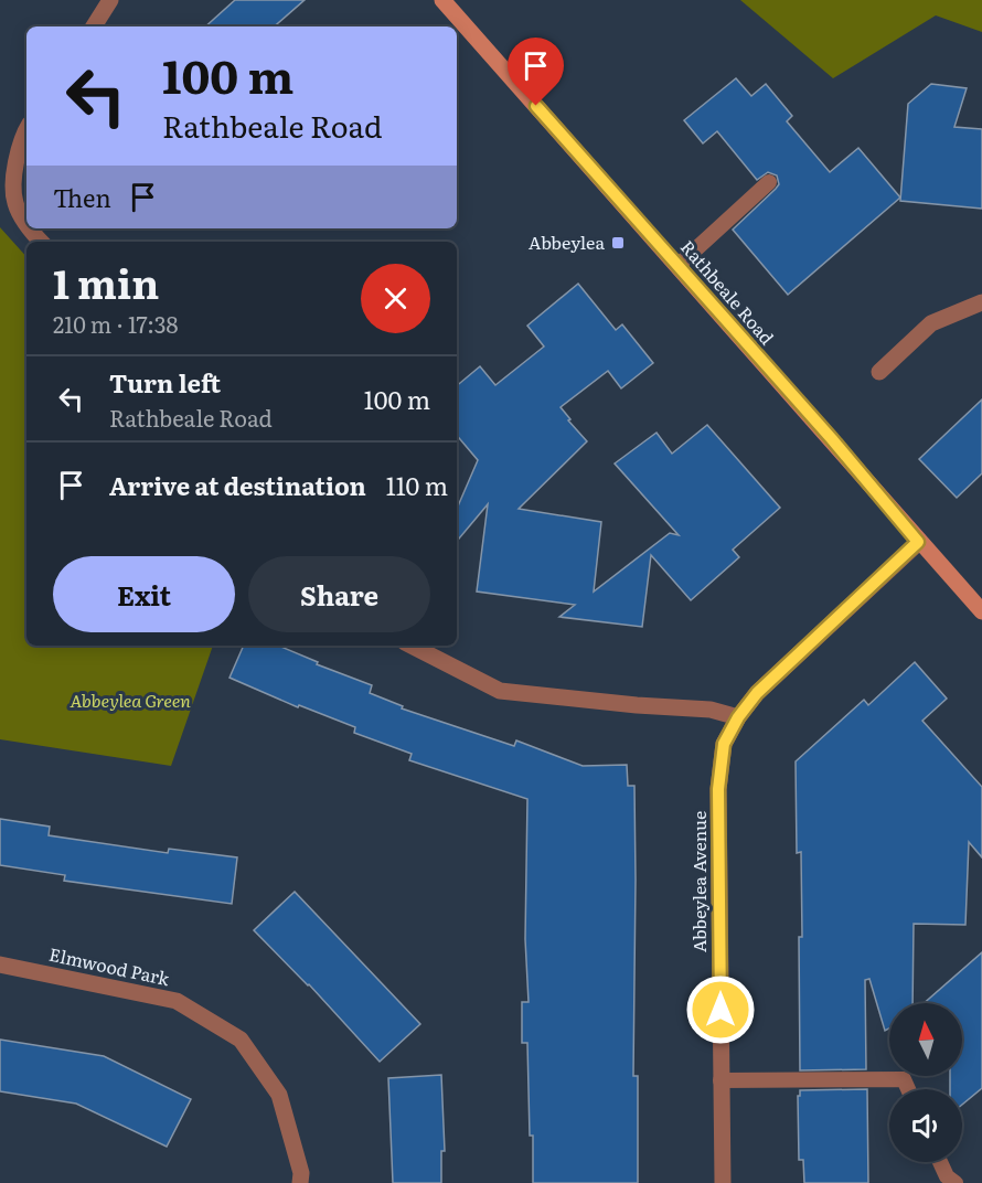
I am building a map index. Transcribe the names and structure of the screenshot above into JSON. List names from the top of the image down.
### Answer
{
  "streets": {
    "main road": ["Rathbeale Road"],
    "street": ["Abbeylea Avenue", "Elmwood Park"]
  },
  "crossings": [
    ["Rathbeale Road", "Abbeylea Avenue"]
  ],
  "parks": ["Abbeylea Green"],
  "places": {
    "transit": ["Abbeylea"]
  },
  "north": "top",
  "page": {
    "turn": ["100 m", "Rathbeale Road"],
    "then": "Then",
    "heading": ["1 min", "210 m · 17:38"],
    "list": [
      {
        "name": "Turn left",
        "note": "Rathbeale Road",
        "value": "100 m"
      },
      {
        "name": "Arrive at destination",
        "value": "110 m"
      }
    ],
    "buttons": ["Exit", "Share"]
  }
}
